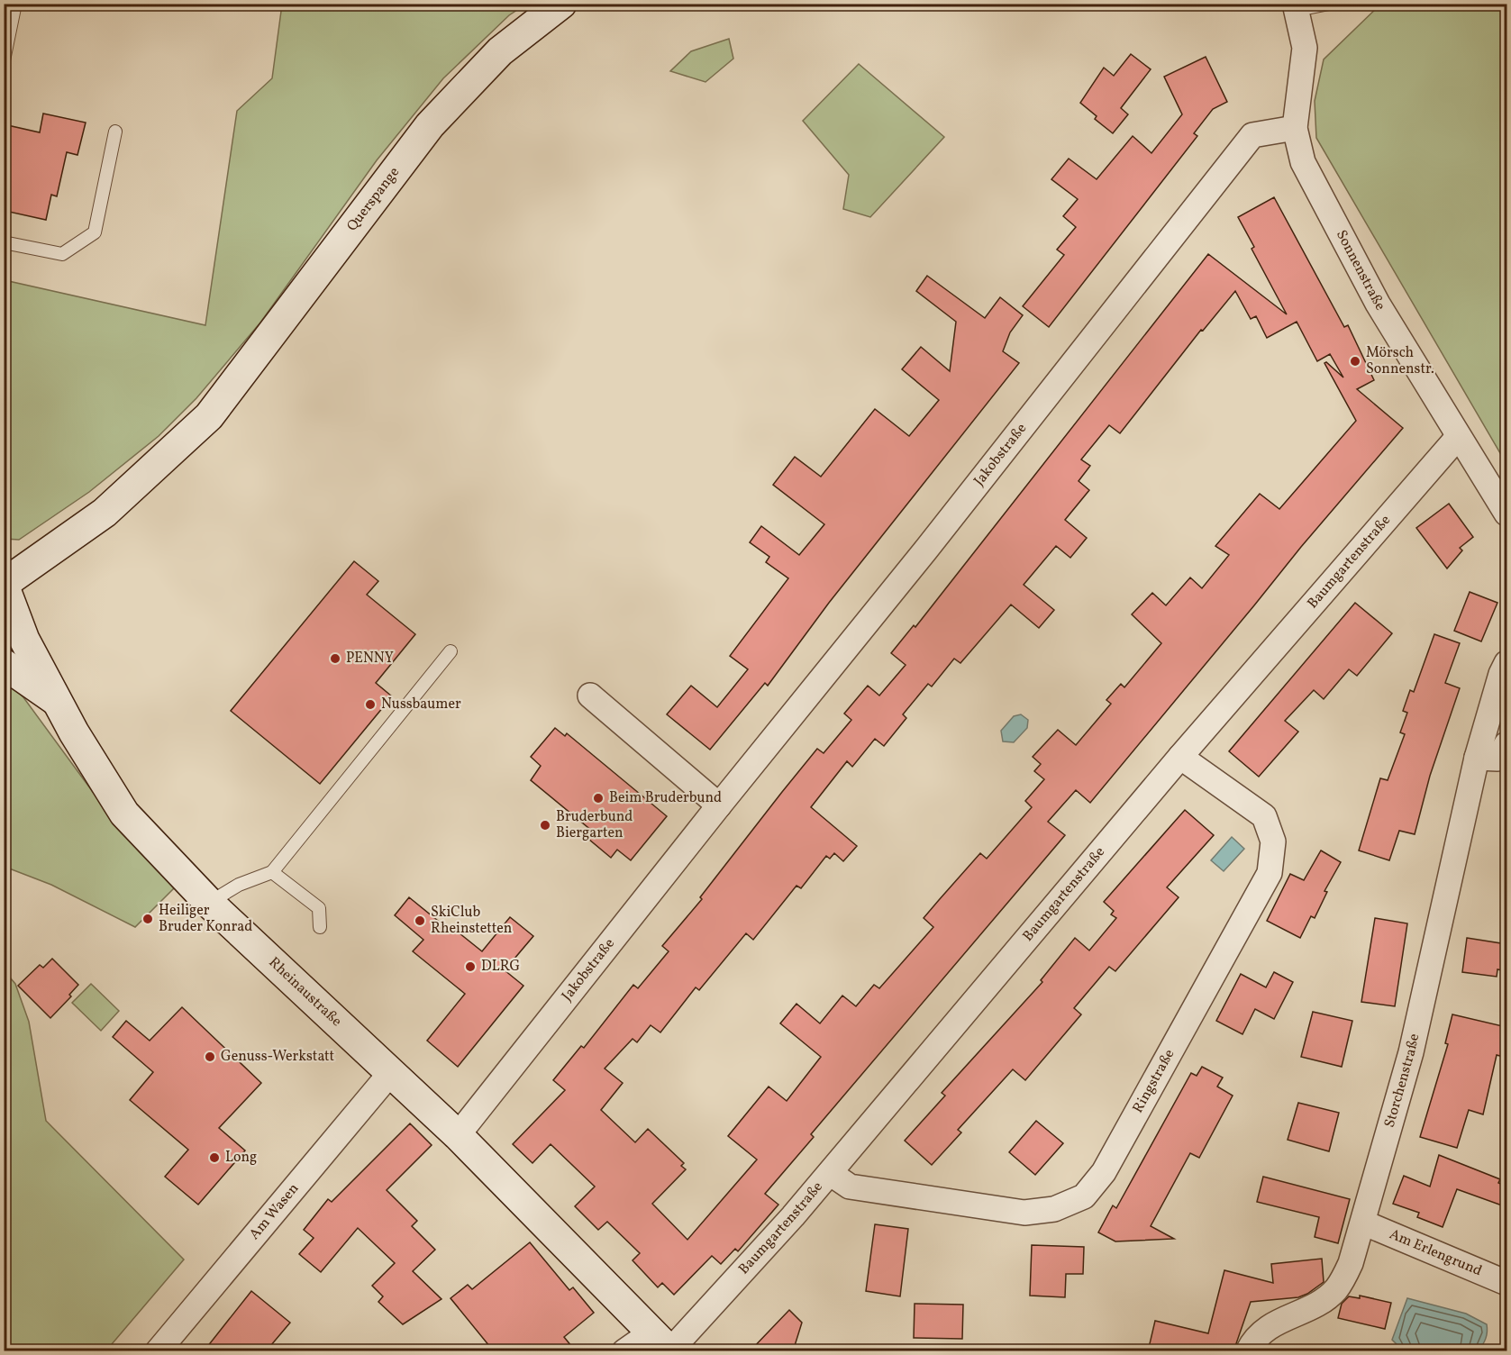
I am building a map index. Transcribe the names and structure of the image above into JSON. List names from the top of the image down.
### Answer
{
  "streets": {
    "street": [
      "Querspange",
      "Sonnenstraße",
      "Jakobstraße",
      "Baumgartenstraße",
      "Rheinaustraße",
      "Ringstraße",
      "Storchenstraße",
      "Am Wasen",
      "Am Erlengrund"
    ]
  },
  "crossings": [
    ["Querspange", "Rheinaustraße"],
    ["Sonnenstraße", "Jakobstraße"],
    ["Sonnenstraße", "Baumgartenstraße"],
    ["Jakobstraße", "Rheinaustraße"],
    ["Baumgartenstraße", "Rheinaustraße"],
    ["Baumgartenstraße", "Ringstraße"],
    ["Rheinaustraße", "Am Wasen"],
    ["Storchenstraße", "Am Erlengrund"]
  ],
  "places": [
    "Mörsch Sonnenstr.",
    "PENNY",
    "Nussbaumer",
    "Beim Bruderbund",
    "Bruderbund Biergarten",
    "Heiliger Bruder Konrad",
    "SkiClub Rheinstetten",
    "DLRG",
    "Genuss-Werkstatt",
    "Long"
  ]
}
